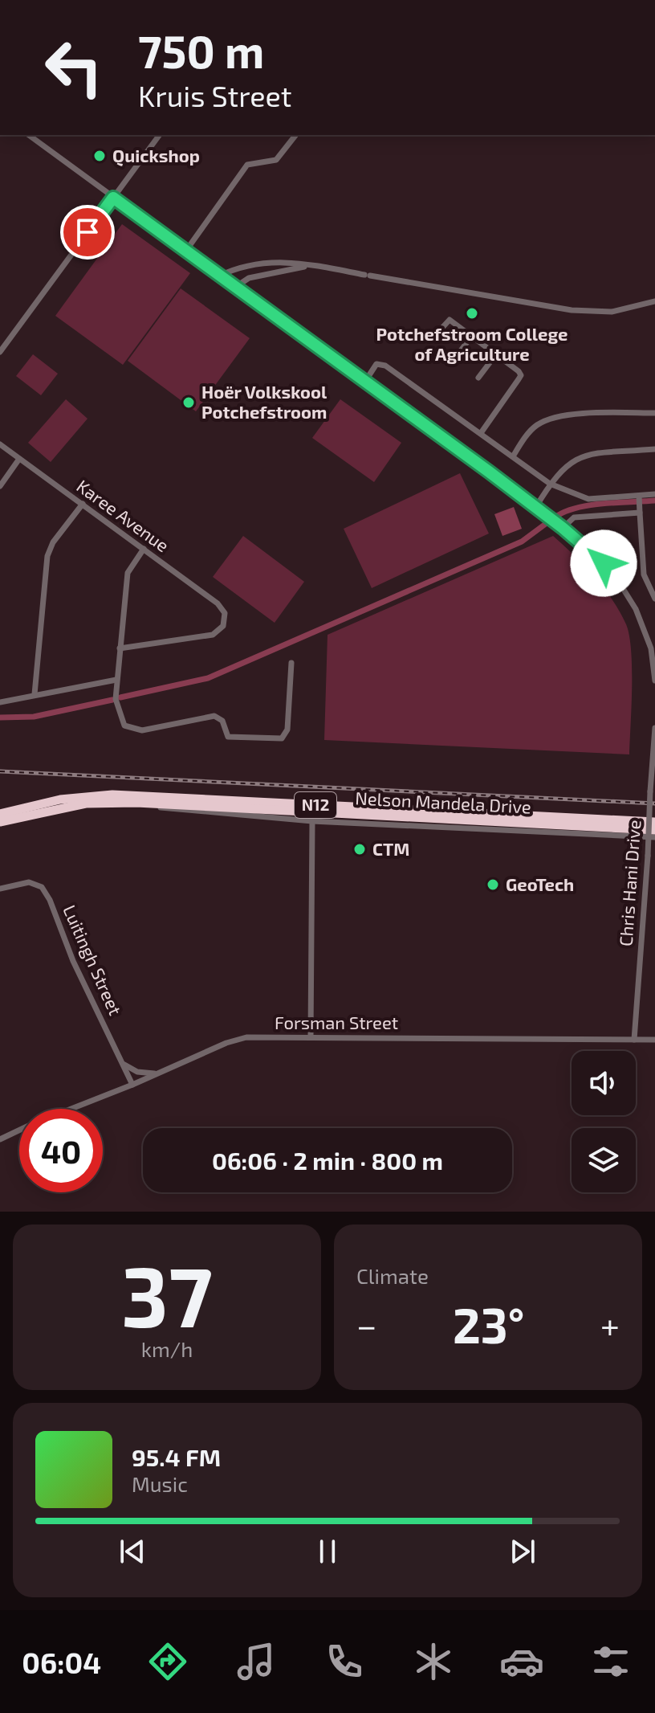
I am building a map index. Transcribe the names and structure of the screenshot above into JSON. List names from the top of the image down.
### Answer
{
  "streets": {
    "highway": ["Nelson Mandela Drive", "N12"],
    "street": [
      "Karee Avenue",
      "Chris Hani Drive",
      "Luitingh Street",
      "Forsman Street"
    ]
  },
  "crossings": [
    ["Chris Hani Drive", "Forsman Street"],
    ["Luitingh Street", "Forsman Street"]
  ],
  "places": [
    "Quickshop",
    "Potchefstroom College of Agriculture",
    "Hoër Volkskool Potchefstroom",
    "CTM",
    "GeoTech"
  ],
  "page": {
    "turn": ["750 m", "Kruis Street"],
    "limit": "40",
    "trip": "06:06 · 2 min · 800 m",
    "tile": [
      ["37", "km/h"],
      "Climate"
    ],
    "heat": ["−", "23°", "+"],
    "song": ["95.4 FM", "Music"],
    "tabs": "06:04"
  }
}
